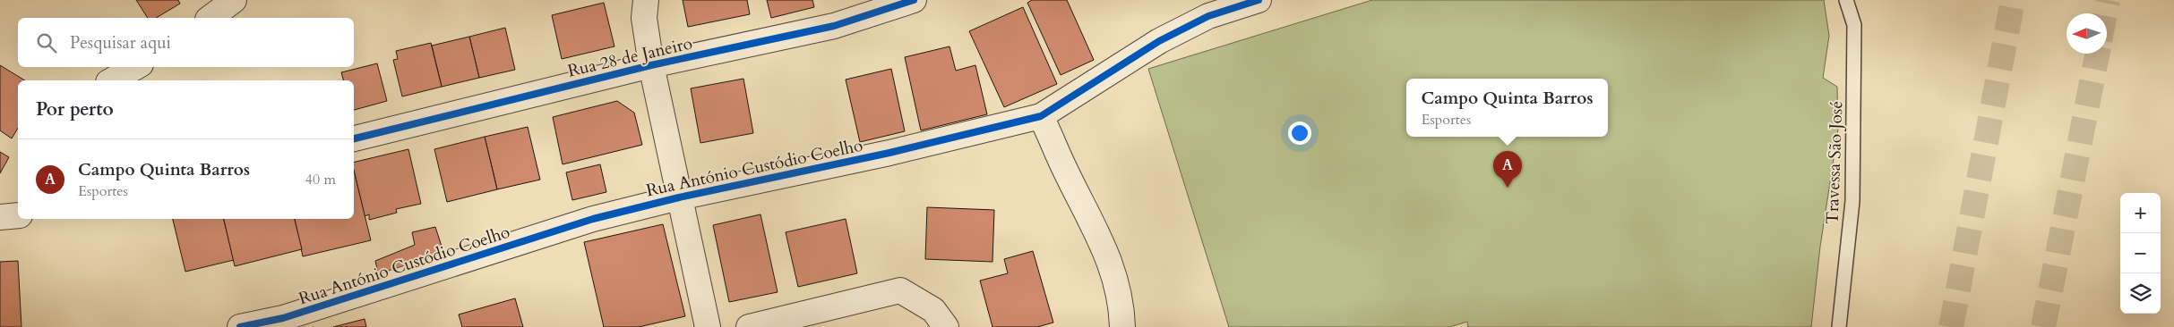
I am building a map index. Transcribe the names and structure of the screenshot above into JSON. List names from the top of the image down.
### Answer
{
  "streets": {
    "street": ["Rua 28 de Janeiro", "Rua António Custódio Coelho"],
    "lane": ["Travessa São José"]
  },
  "north": "left",
  "page": {
    "search": "Pesquisar aqui",
    "popup": ["Campo Quinta Barros", "Esportes"],
    "heading": "Por perto",
    "list": [
      {
        "mark": "A",
        "name": "Campo Quinta Barros",
        "note": "Esportes",
        "value": "40 m"
      }
    ],
    "pins": "A",
    "map_buttons": ["+", "−"]
  }
}
